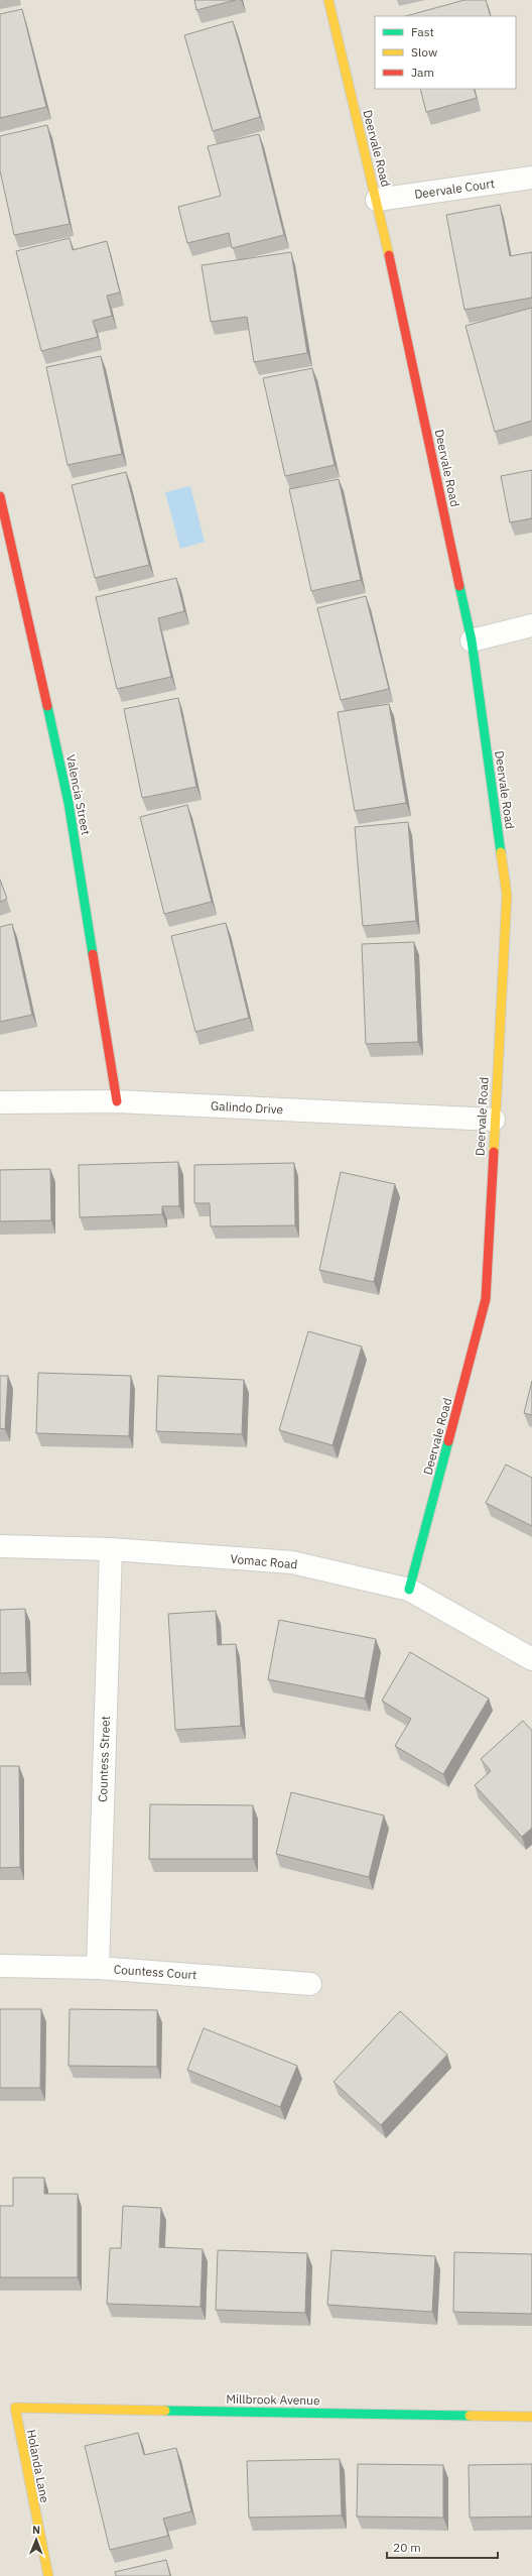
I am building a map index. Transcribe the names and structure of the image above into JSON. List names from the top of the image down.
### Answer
{
  "streets": {
    "street": [
      "Deervale Road",
      "Deervale Court",
      "Valencia Street",
      "Galindo Drive",
      "Vomac Road",
      "Countess Street",
      "Countess Court",
      "Millbrook Avenue",
      "Holanda Lane"
    ]
  },
  "crossings": [
    ["Deervale Road", "Deervale Court"],
    ["Deervale Road", "Galindo Drive"],
    ["Deervale Road", "Vomac Road"],
    ["Valencia Street", "Galindo Drive"],
    ["Vomac Road", "Countess Street"],
    ["Countess Street", "Countess Court"],
    ["Millbrook Avenue", "Holanda Lane"]
  ],
  "legend": ["Fast", "Slow", "Jam"],
  "scale_bar": "20 m",
  "north": "top"
}
